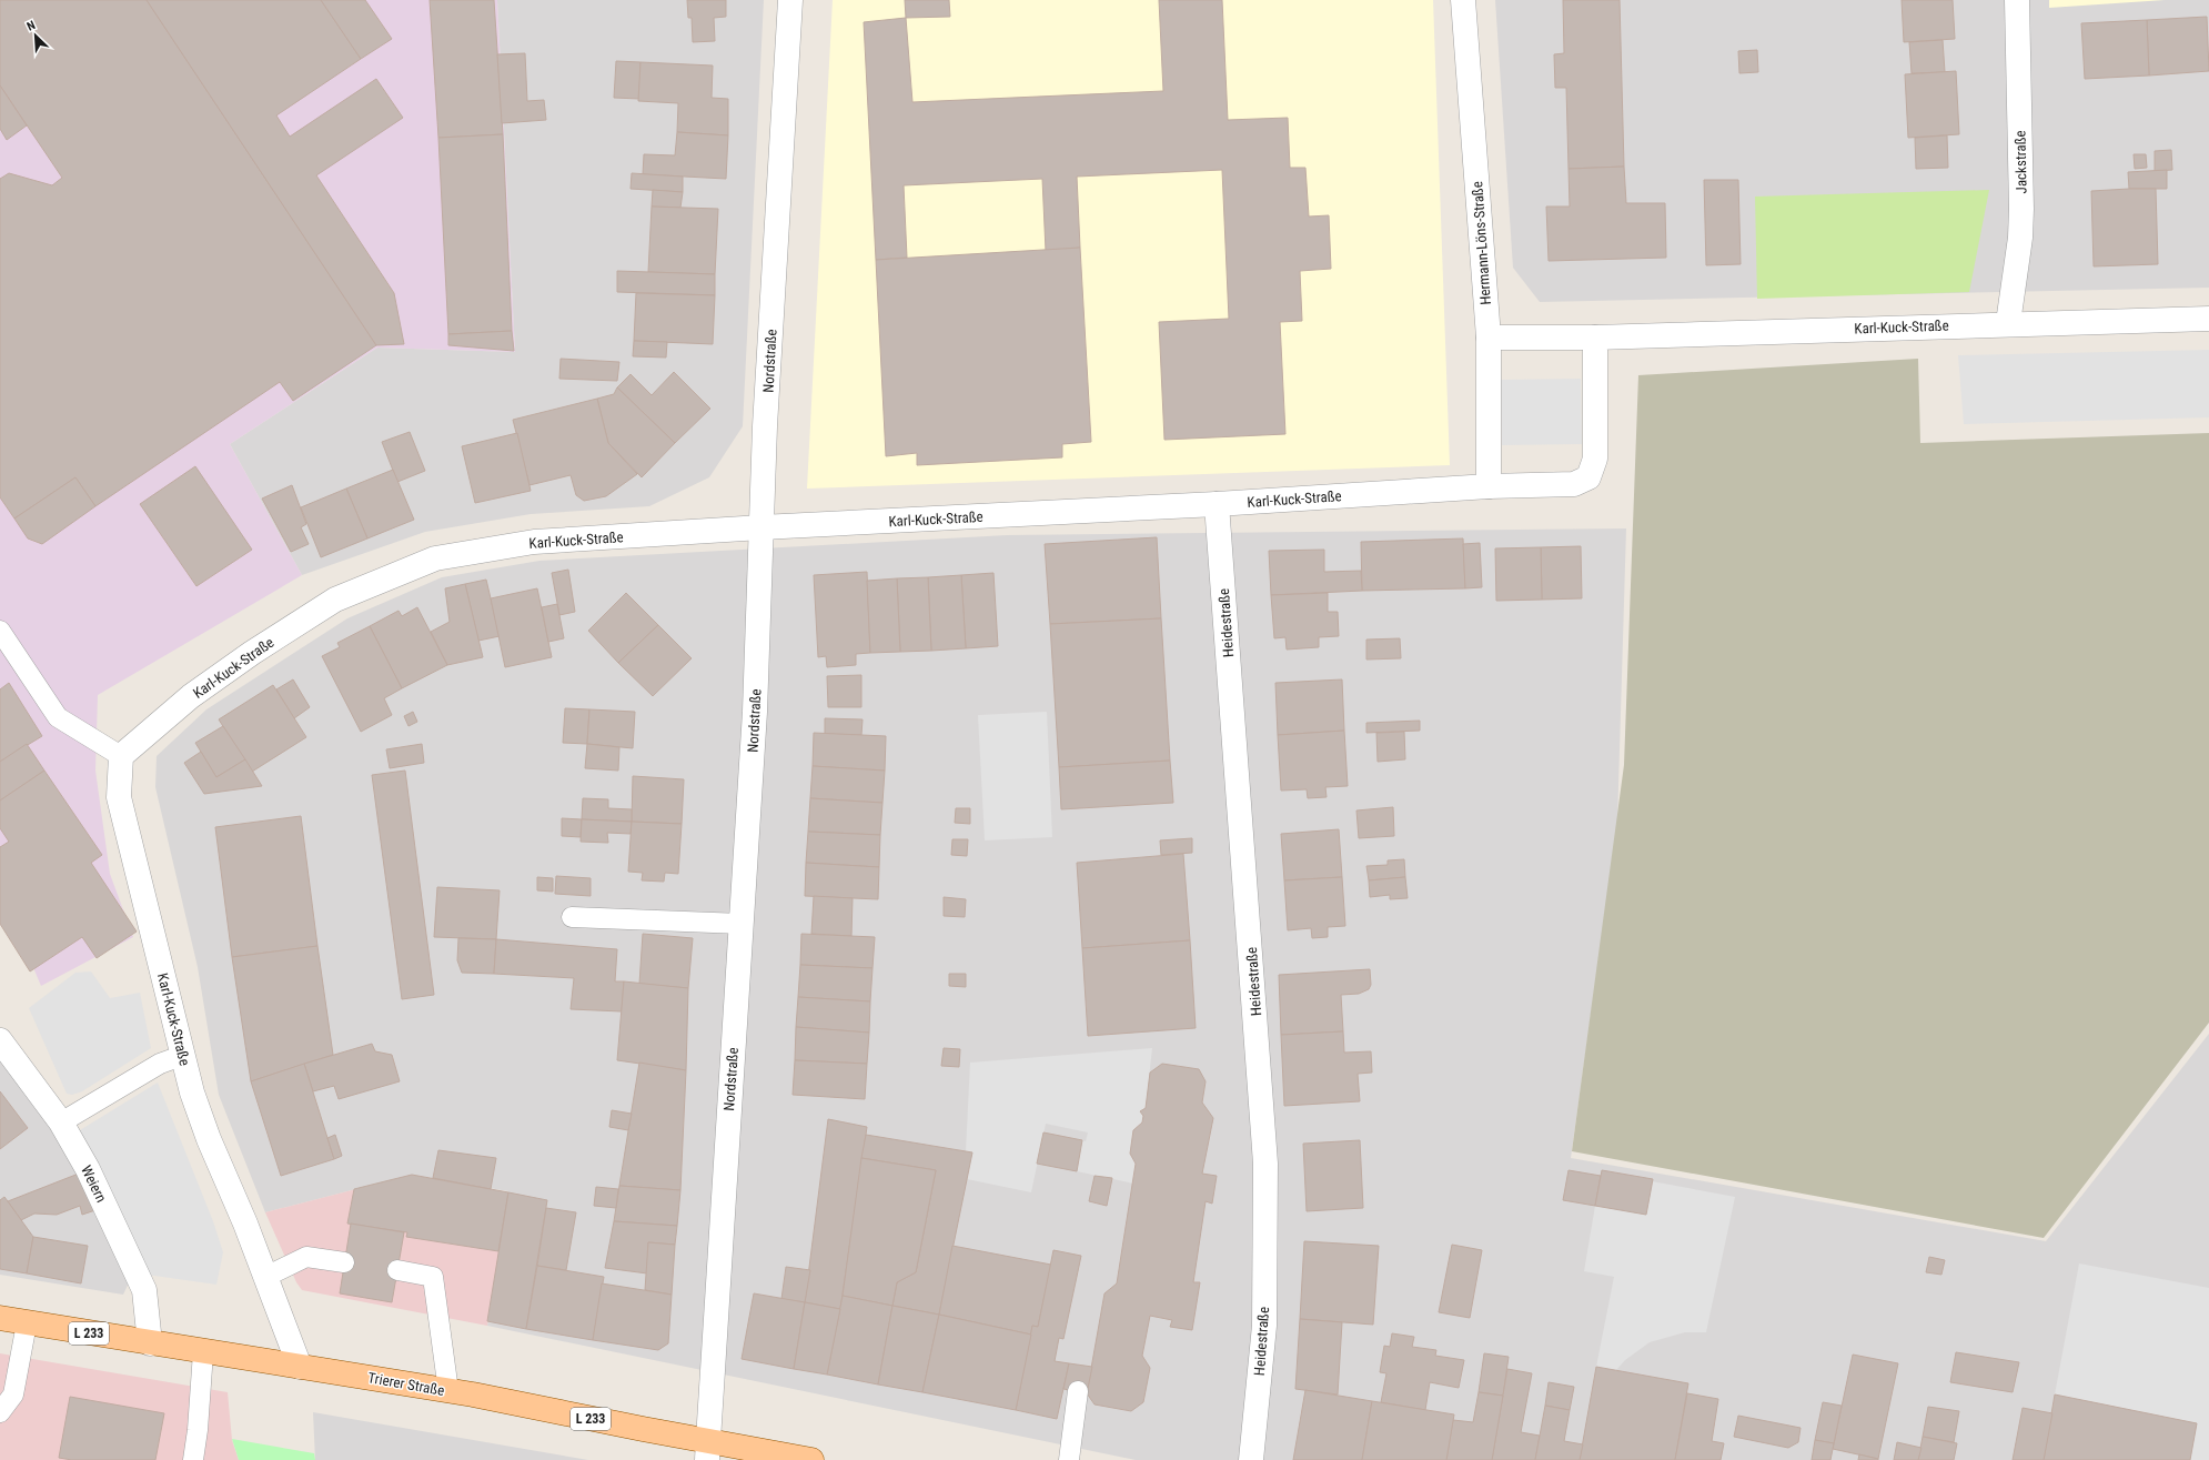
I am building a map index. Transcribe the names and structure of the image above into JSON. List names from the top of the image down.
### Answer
{
  "streets": {
    "main road": ["L 233", "Trierer Straße"],
    "street": [
      "Jackstraße",
      "Hermann-Löns-Straße",
      "Karl-Kuck-Straße",
      "Nordstraße",
      "Heidestraße",
      "Weiern"
    ]
  },
  "crossings": [
    ["Jackstraße", "Karl-Kuck-Straße"],
    ["Hermann-Löns-Straße", "Karl-Kuck-Straße"],
    ["Karl-Kuck-Straße", "Nordstraße"],
    ["Karl-Kuck-Straße", "Heidestraße"],
    ["Karl-Kuck-Straße", "Trierer Straße"],
    ["Nordstraße", "Trierer Straße"],
    ["Weiern", "Trierer Straße"]
  ],
  "north": "top left"
}
